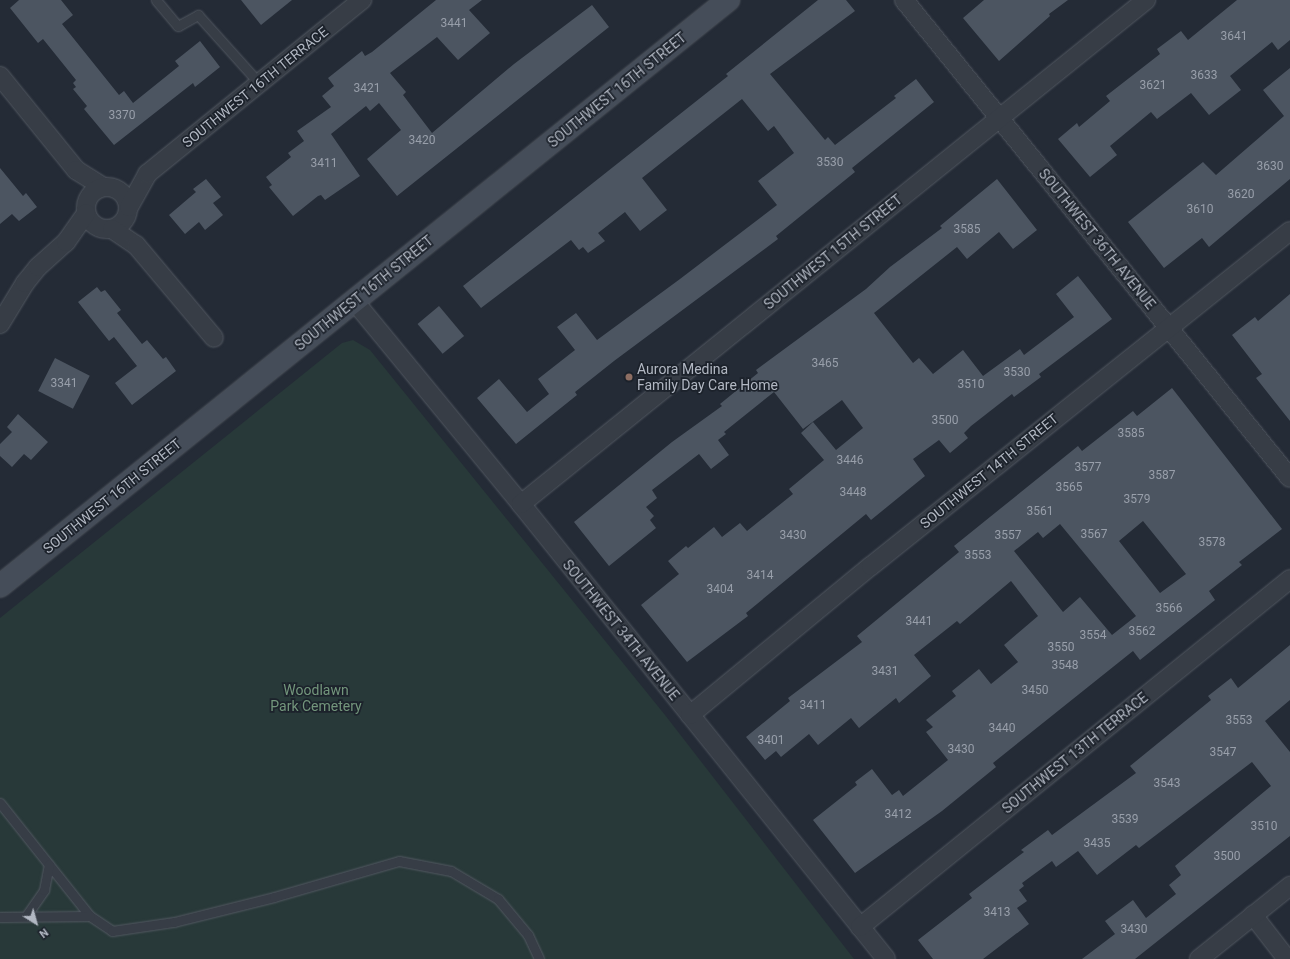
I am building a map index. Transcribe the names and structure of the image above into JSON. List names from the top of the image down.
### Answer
{
  "streets": {
    "street": [
      "SOUTHWEST 16TH TERRACE",
      "SOUTHWEST 16TH STREET",
      "SOUTHWEST 36TH AVENUE",
      "SOUTHWEST 15TH STREET",
      "SOUTHWEST 14TH STREET",
      "SOUTHWEST 34TH AVENUE",
      "SOUTHWEST 13TH TERRACE"
    ]
  },
  "crossings": [
    ["SOUTHWEST 16TH STREET", "SOUTHWEST 34TH AVENUE"],
    ["SOUTHWEST 36TH AVENUE", "SOUTHWEST 15TH STREET"],
    ["SOUTHWEST 36TH AVENUE", "SOUTHWEST 14TH STREET"],
    ["SOUTHWEST 15TH STREET", "SOUTHWEST 34TH AVENUE"],
    ["SOUTHWEST 14TH STREET", "SOUTHWEST 34TH AVENUE"],
    ["SOUTHWEST 34TH AVENUE", "SOUTHWEST 13TH TERRACE"]
  ],
  "parks": ["Woodlawn Park Cemetery"],
  "places": ["Aurora Medina Family Day Care Home"],
  "house_numbers": [
    "3441",
    "3641",
    "3633",
    "3621",
    "3421",
    "3370",
    "3420",
    "3530",
    "3411",
    "3630",
    "3620",
    "3610",
    "3585",
    "3465",
    "3530",
    "3341",
    "3510",
    "3500",
    "3585",
    "3446",
    "3577",
    "3587",
    "3565",
    "3448",
    "3579",
    "3561",
    "3567",
    "3430",
    "3557",
    "3578",
    "3553",
    "3414",
    "3404",
    "3566",
    "3441",
    "3562",
    "3554",
    "3550",
    "3548",
    "3431",
    "3450",
    "3411",
    "3553",
    "3440",
    "3401",
    "3430",
    "3547",
    "3543",
    "3412",
    "3539",
    "3510",
    "3435",
    "3500",
    "3413",
    "3430"
  ],
  "north": "bottom right"
}
